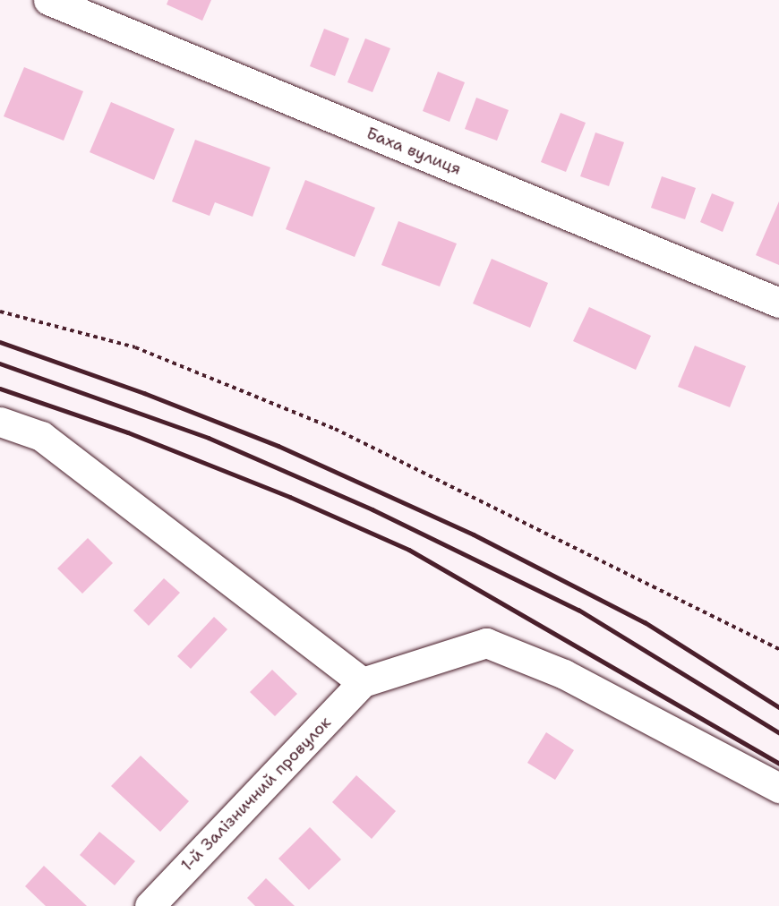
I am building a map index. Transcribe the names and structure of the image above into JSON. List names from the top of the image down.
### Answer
{
  "streets": {
    "street": ["Баха вулиця", "1-й Залізничний провулок"]
  }
}
